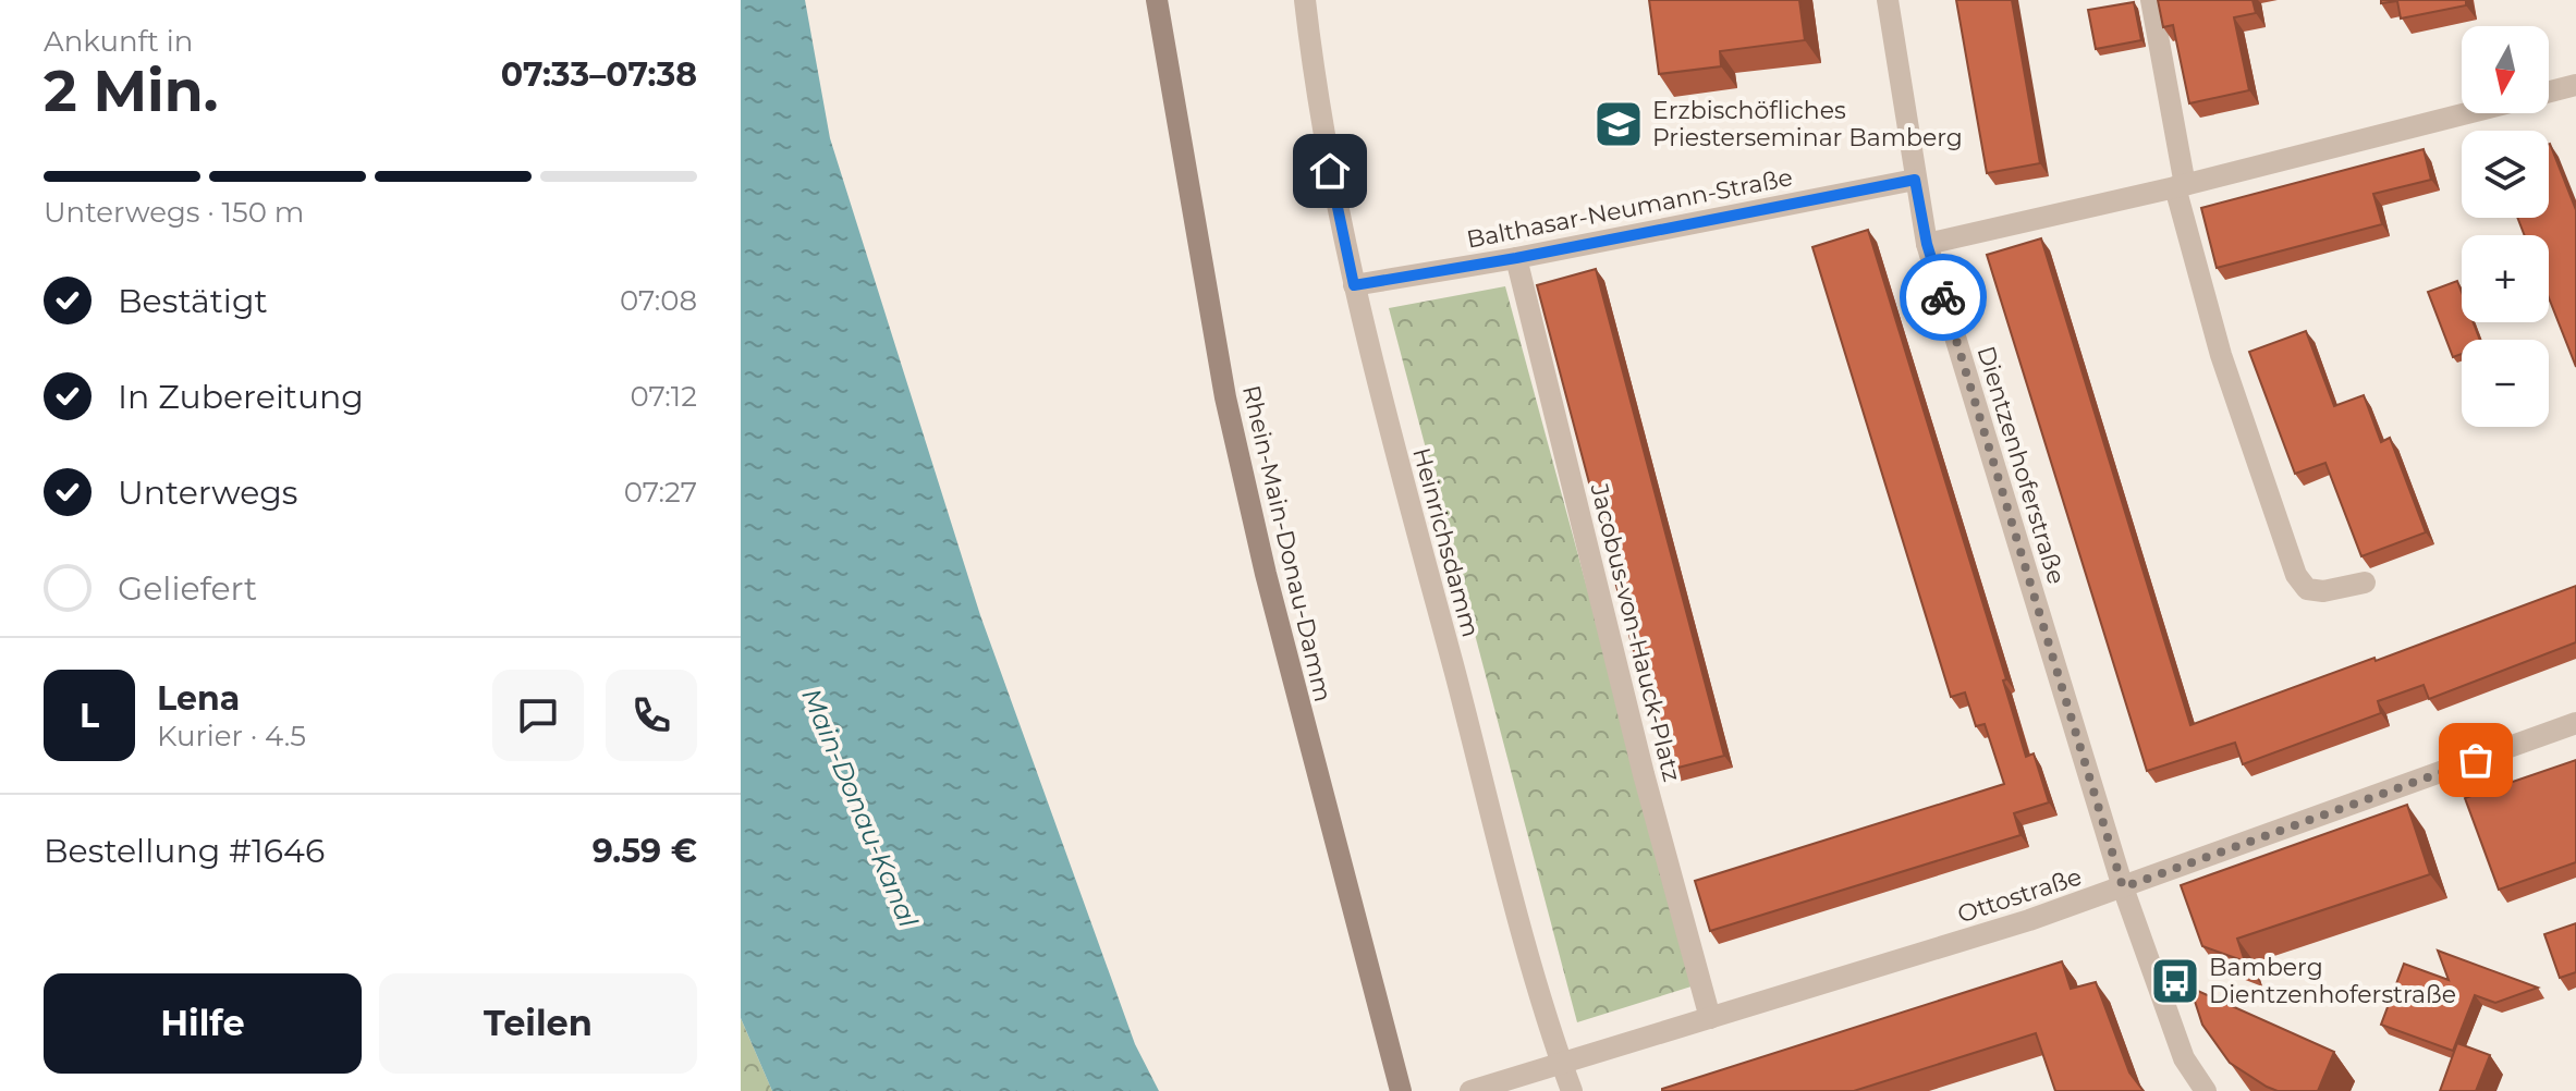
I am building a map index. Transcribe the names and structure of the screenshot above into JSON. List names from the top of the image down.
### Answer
{
  "streets": {
    "street": [
      "Balthasar-Neumann-Straße",
      "Dientzenhoferstraße",
      "Heinrichsdamm",
      "Rhein-Main-Donau-Damm",
      "Jacobus-von-Hauck-Platz",
      "Ottostraße"
    ]
  },
  "crossings": [
    ["Balthasar-Neumann-Straße", "Dientzenhoferstraße"],
    ["Balthasar-Neumann-Straße", "Heinrichsdamm"],
    ["Balthasar-Neumann-Straße", "Jacobus-von-Hauck-Platz"],
    ["Dientzenhoferstraße", "Ottostraße"],
    ["Heinrichsdamm", "Ottostraße"],
    ["Jacobus-von-Hauck-Platz", "Ottostraße"]
  ],
  "water": ["Main-Donau-Kanal"],
  "places": {
    "school or university": ["Erzbischöfliches Priesterseminar Bamberg"],
    "bus stop": ["Bamberg Dientzenhoferstraße"]
  },
  "north": "bottom",
  "page": {
    "heading": ["2 Min.", "Ankunft in", "07:33–07:38"],
    "panel": [
      "Lena",
      "Kurier · 4.5",
      "Bestellung #1646",
      "9.59 €"
    ],
    "map_buttons": ["+", "−"],
    "bar": "Unterwegs · 150 m",
    "list": [
      ["Bestätigt", "07:08"],
      ["In Zubereitung", "07:12"],
      ["Unterwegs", "07:27"],
      "Geliefert"
    ],
    "round": "L",
    "buttons": ["Hilfe", "Teilen"]
  }
}
